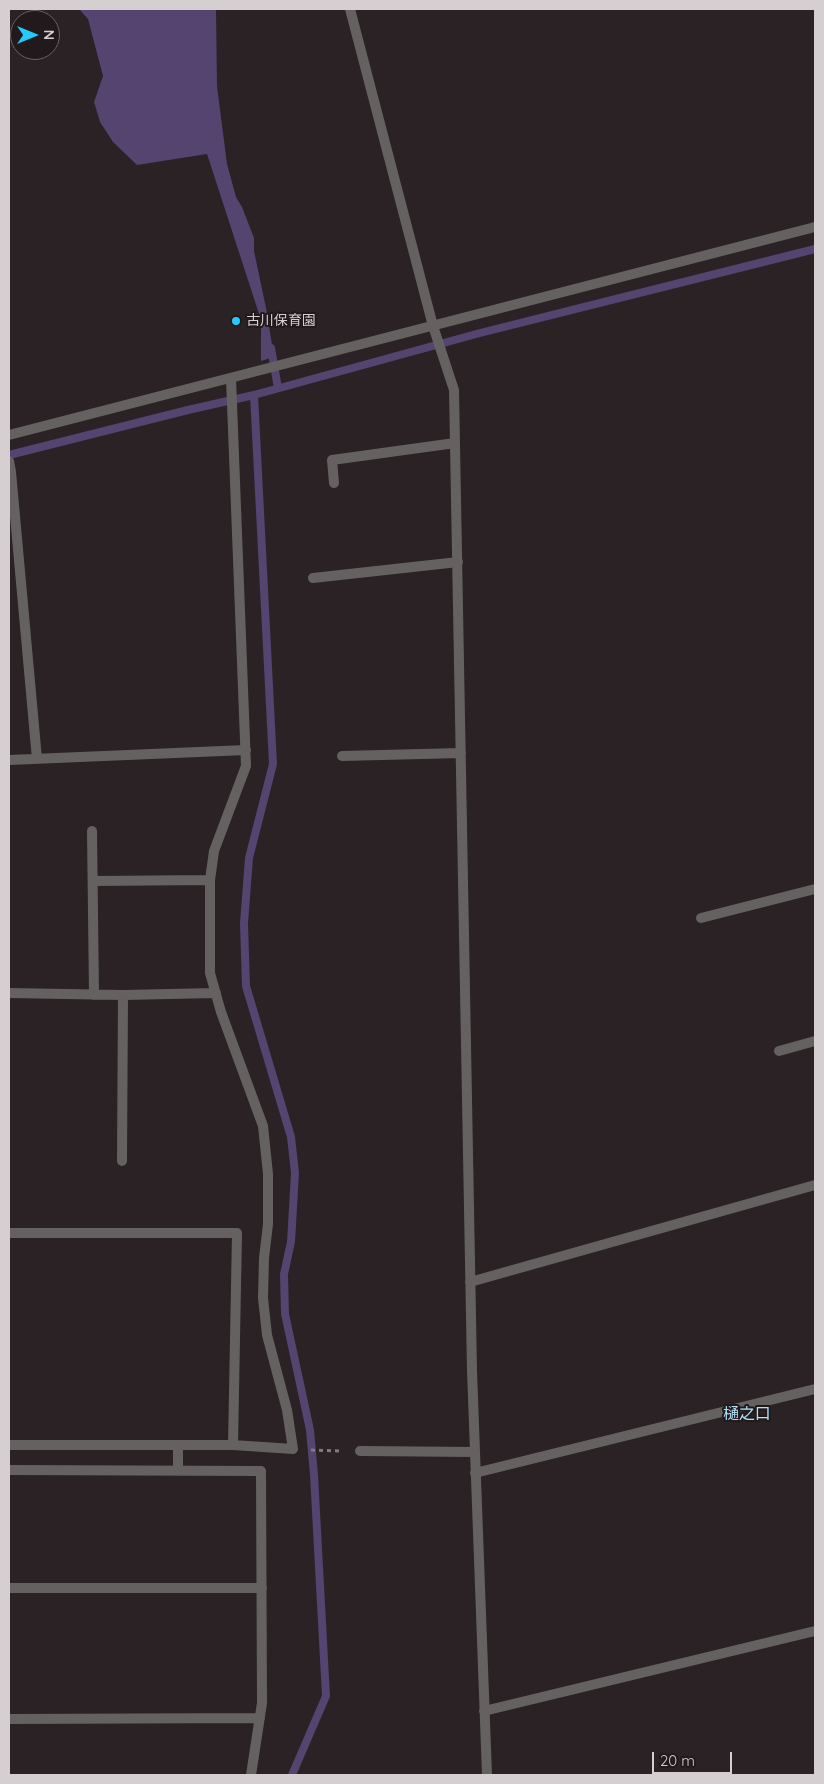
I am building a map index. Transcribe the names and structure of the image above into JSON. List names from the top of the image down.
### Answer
{
  "districts": ["樋之口"],
  "places": ["古川保育園"],
  "scale_bar": "20 m",
  "north": "right"
}
